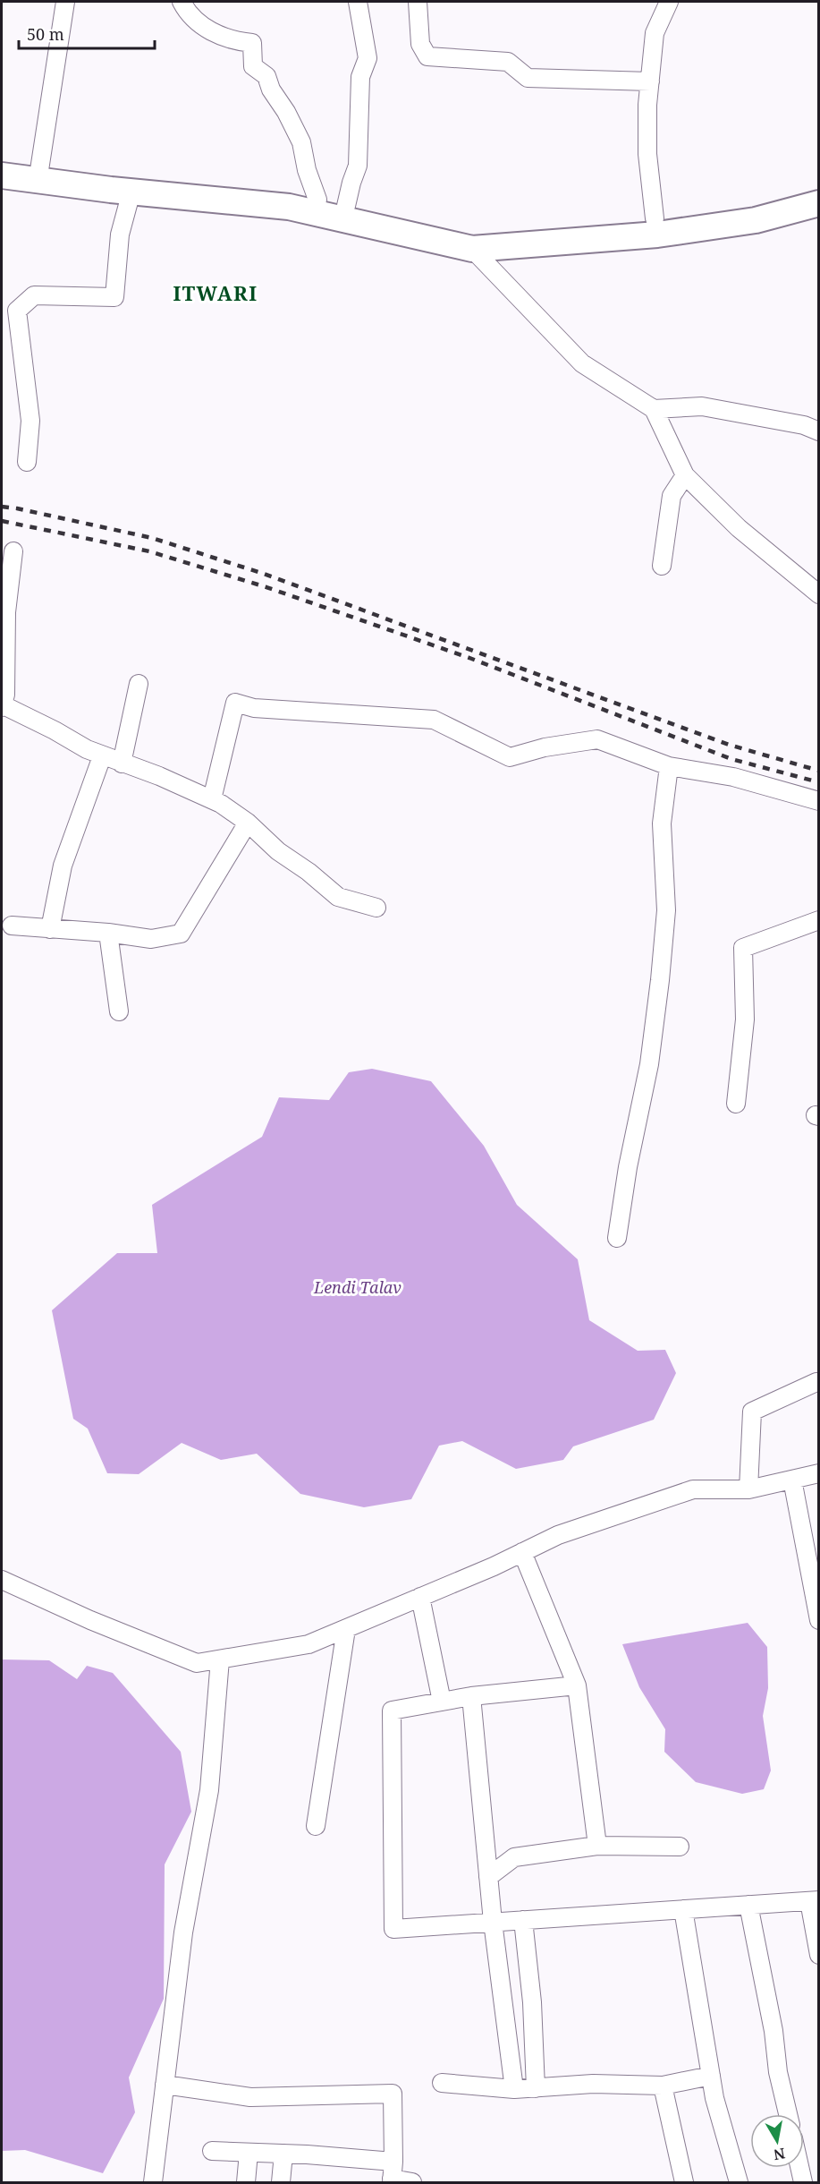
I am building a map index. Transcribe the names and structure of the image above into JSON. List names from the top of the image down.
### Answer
{
  "districts": ["ITWARI"],
  "water": ["Lendi Talav"],
  "scale_bar": "50 m",
  "north": "bottom"
}
